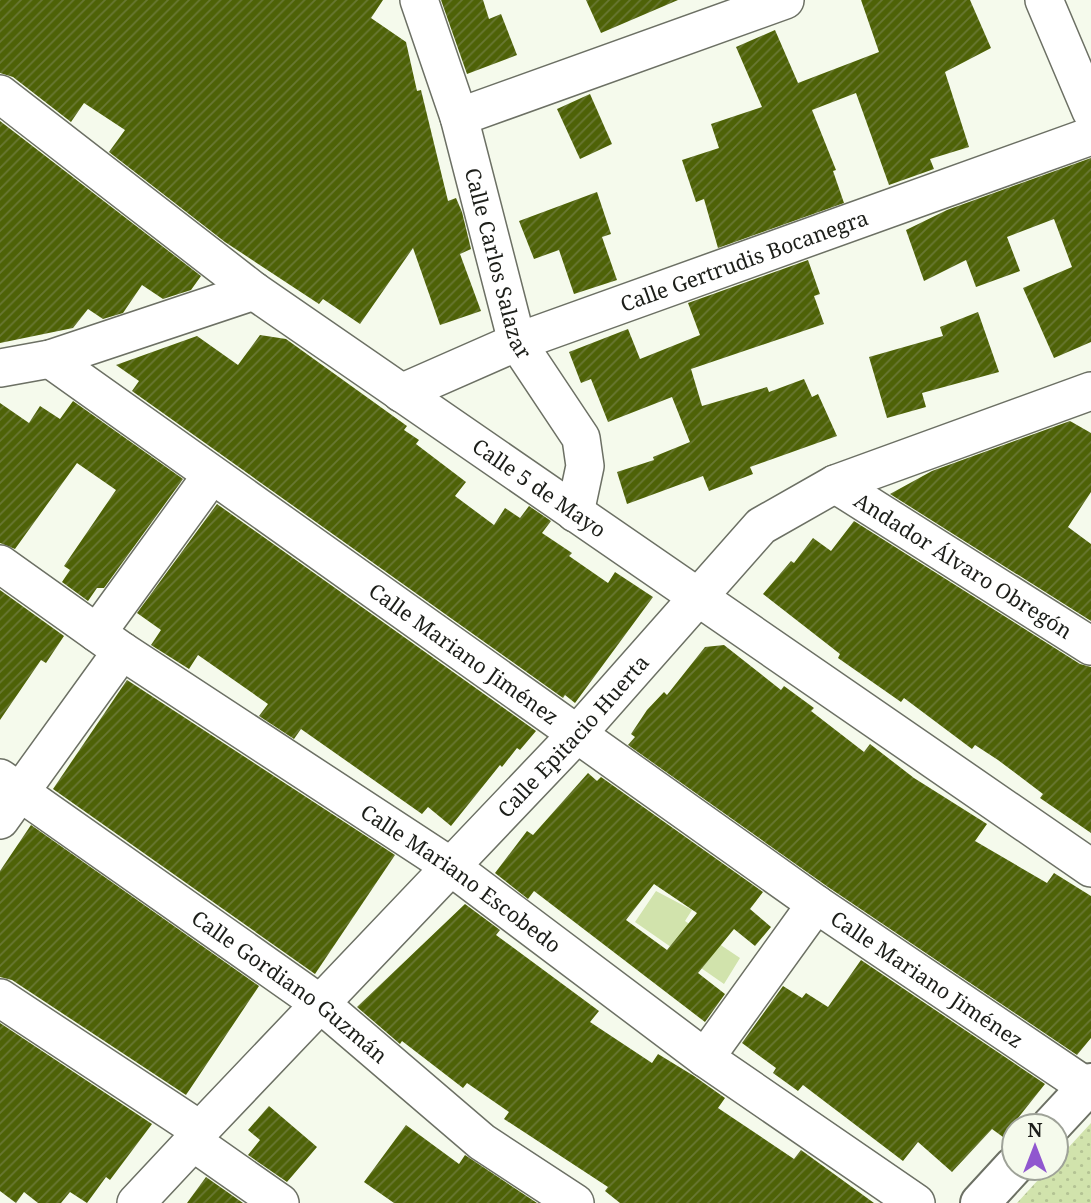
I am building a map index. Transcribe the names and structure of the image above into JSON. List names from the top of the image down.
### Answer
{
  "streets": {
    "street": [
      "Calle Gertrudis Bocanegra",
      "Calle Carlos Salazar",
      "Calle 5 de Mayo",
      "Andador Álvaro Obregón",
      "Calle Mariano Jiménez",
      "Calle Epitacio Huerta",
      "Calle Mariano Escobedo",
      "Calle Gordiano Guzmán"
    ]
  },
  "crossings": [
    ["Calle Gertrudis Bocanegra", "Calle Carlos Salazar"],
    ["Calle Gertrudis Bocanegra", "Calle 5 de Mayo"],
    ["Calle Carlos Salazar", "Calle 5 de Mayo"],
    ["Calle 5 de Mayo", "Calle Epitacio Huerta"],
    ["Andador Álvaro Obregón", "Calle Epitacio Huerta"],
    ["Calle Mariano Jiménez", "Calle Epitacio Huerta"],
    ["Calle Epitacio Huerta", "Calle Mariano Escobedo"],
    ["Calle Epitacio Huerta", "Calle Gordiano Guzmán"]
  ],
  "north": "top"
}
